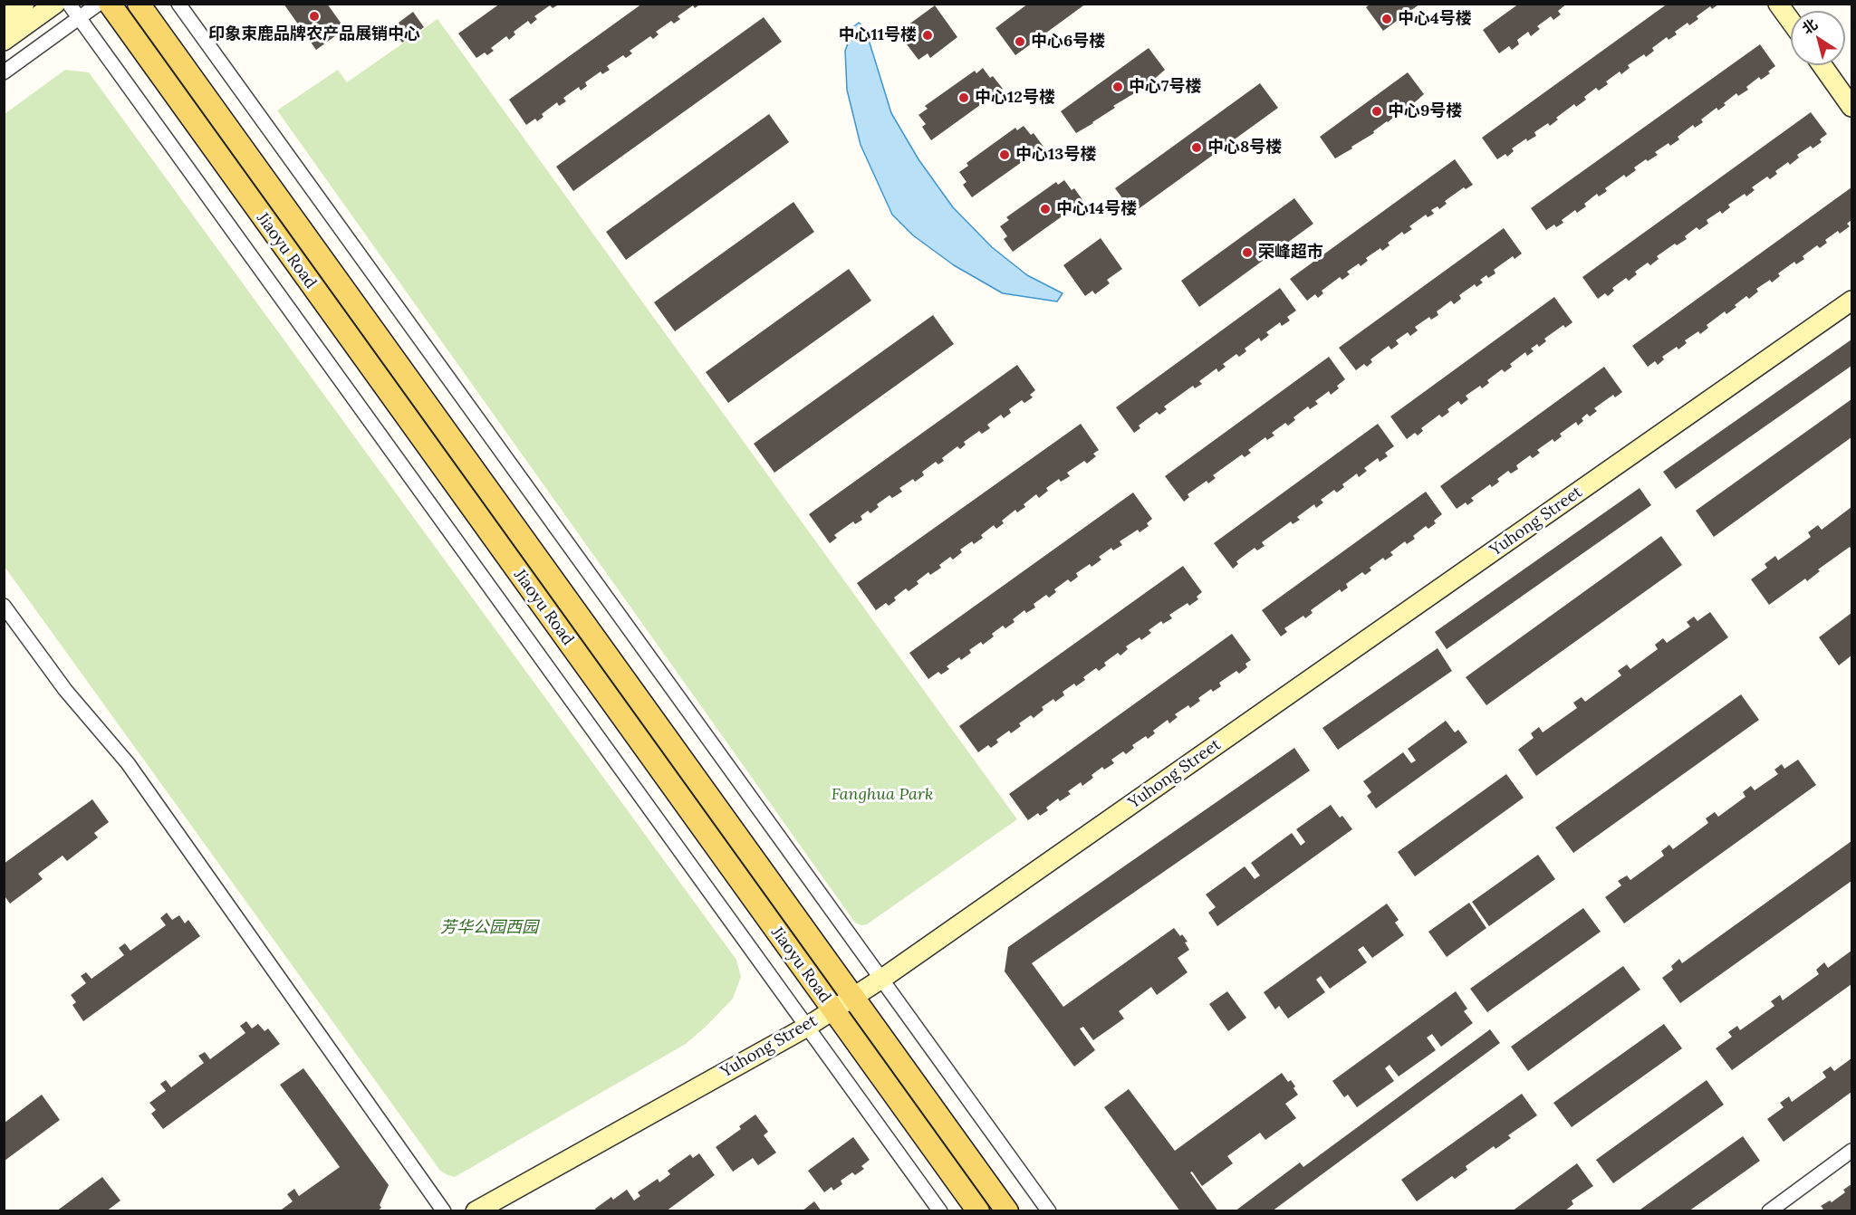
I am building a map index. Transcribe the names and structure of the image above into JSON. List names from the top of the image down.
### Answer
{
  "streets": {
    "main road": ["Jiaoyu Road"],
    "street": ["Yuhong Street"]
  },
  "crossings": [
    ["Jiaoyu Road", "Yuhong Street"]
  ],
  "parks": ["Fanghua Park", "芳华公园西园"],
  "places": [
    "印象束鹿品牌农产品展销中心",
    "中心4号楼",
    "中心11号楼",
    "中心6号楼",
    "中心7号楼",
    "中心12号楼",
    "中心9号楼",
    "中心8号楼",
    "中心13号楼",
    "中心14号楼",
    "荣峰超市"
  ],
  "north": "top left"
}
